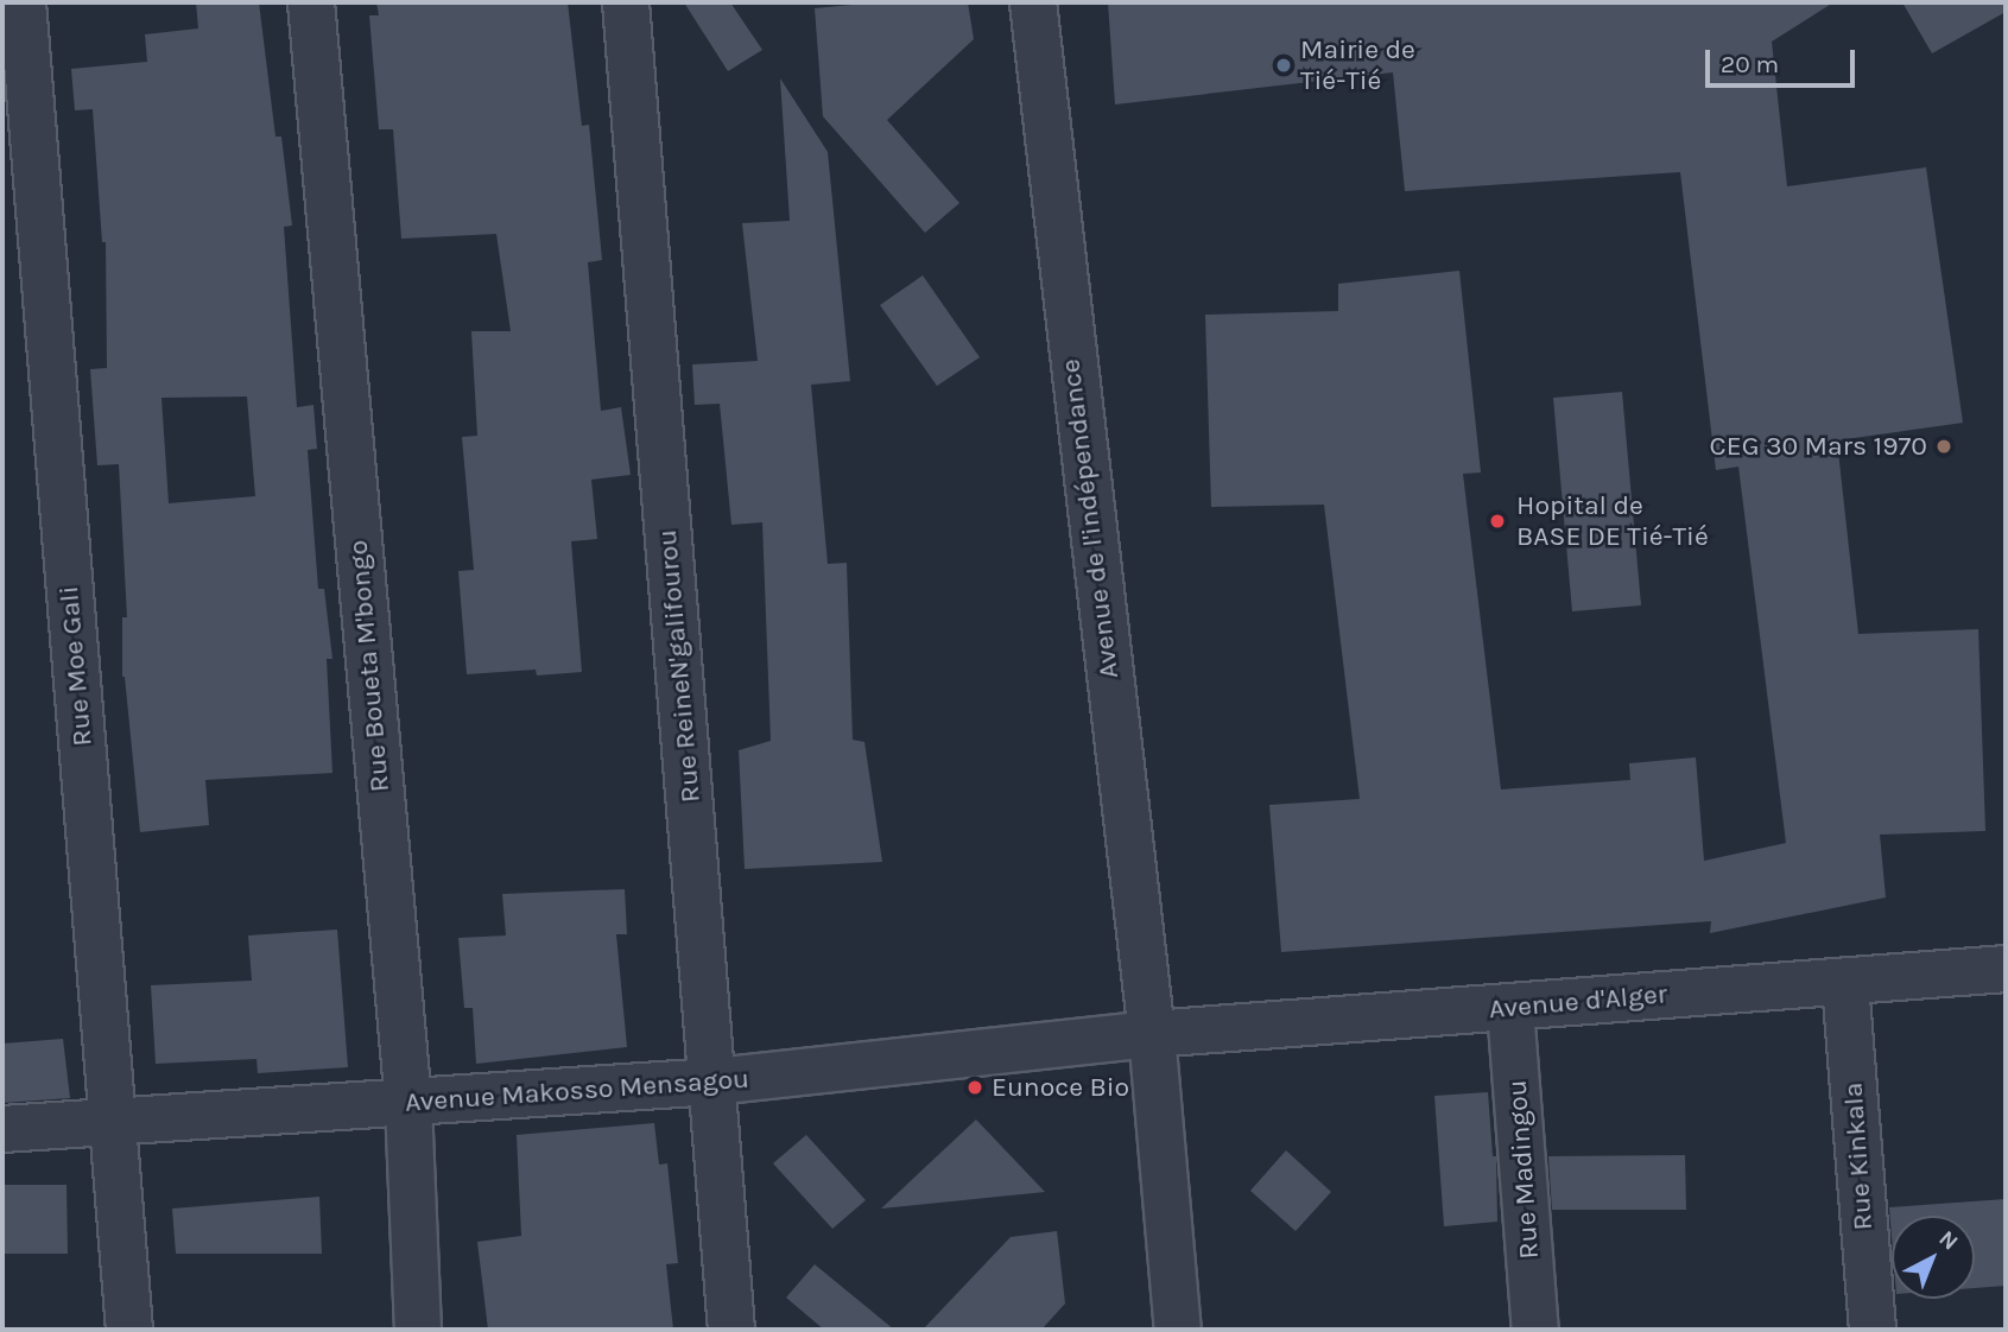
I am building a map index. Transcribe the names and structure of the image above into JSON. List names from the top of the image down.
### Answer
{
  "streets": {
    "street": [
      "Avenue de l'indépendance",
      "Rue Moe Gali",
      "Rue Boueta M'bongo",
      "Rue ReineN'galifourou",
      "Avenue d'Alger",
      "Avenue Makosso Mensagou",
      "Rue Kinkala",
      "Rue Madingou"
    ]
  },
  "crossings": [
    ["Avenue de l'indépendance", "Avenue d'Alger"],
    ["Avenue de l'indépendance", "Avenue Makosso Mensagou"],
    ["Rue Moe Gali", "Avenue Makosso Mensagou"],
    ["Rue Boueta M'bongo", "Avenue Makosso Mensagou"],
    ["Rue ReineN'galifourou", "Avenue Makosso Mensagou"],
    ["Avenue d'Alger", "Avenue Makosso Mensagou"],
    ["Avenue d'Alger", "Rue Kinkala"],
    ["Avenue d'Alger", "Rue Madingou"]
  ],
  "places": [
    "Mairie de Tié-Tié",
    "CEG 30 Mars 1970",
    "Hopital de BASE DE Tié-Tié",
    "Eunoce Bio"
  ],
  "scale_bar": "20 m",
  "north": "top right"
}
